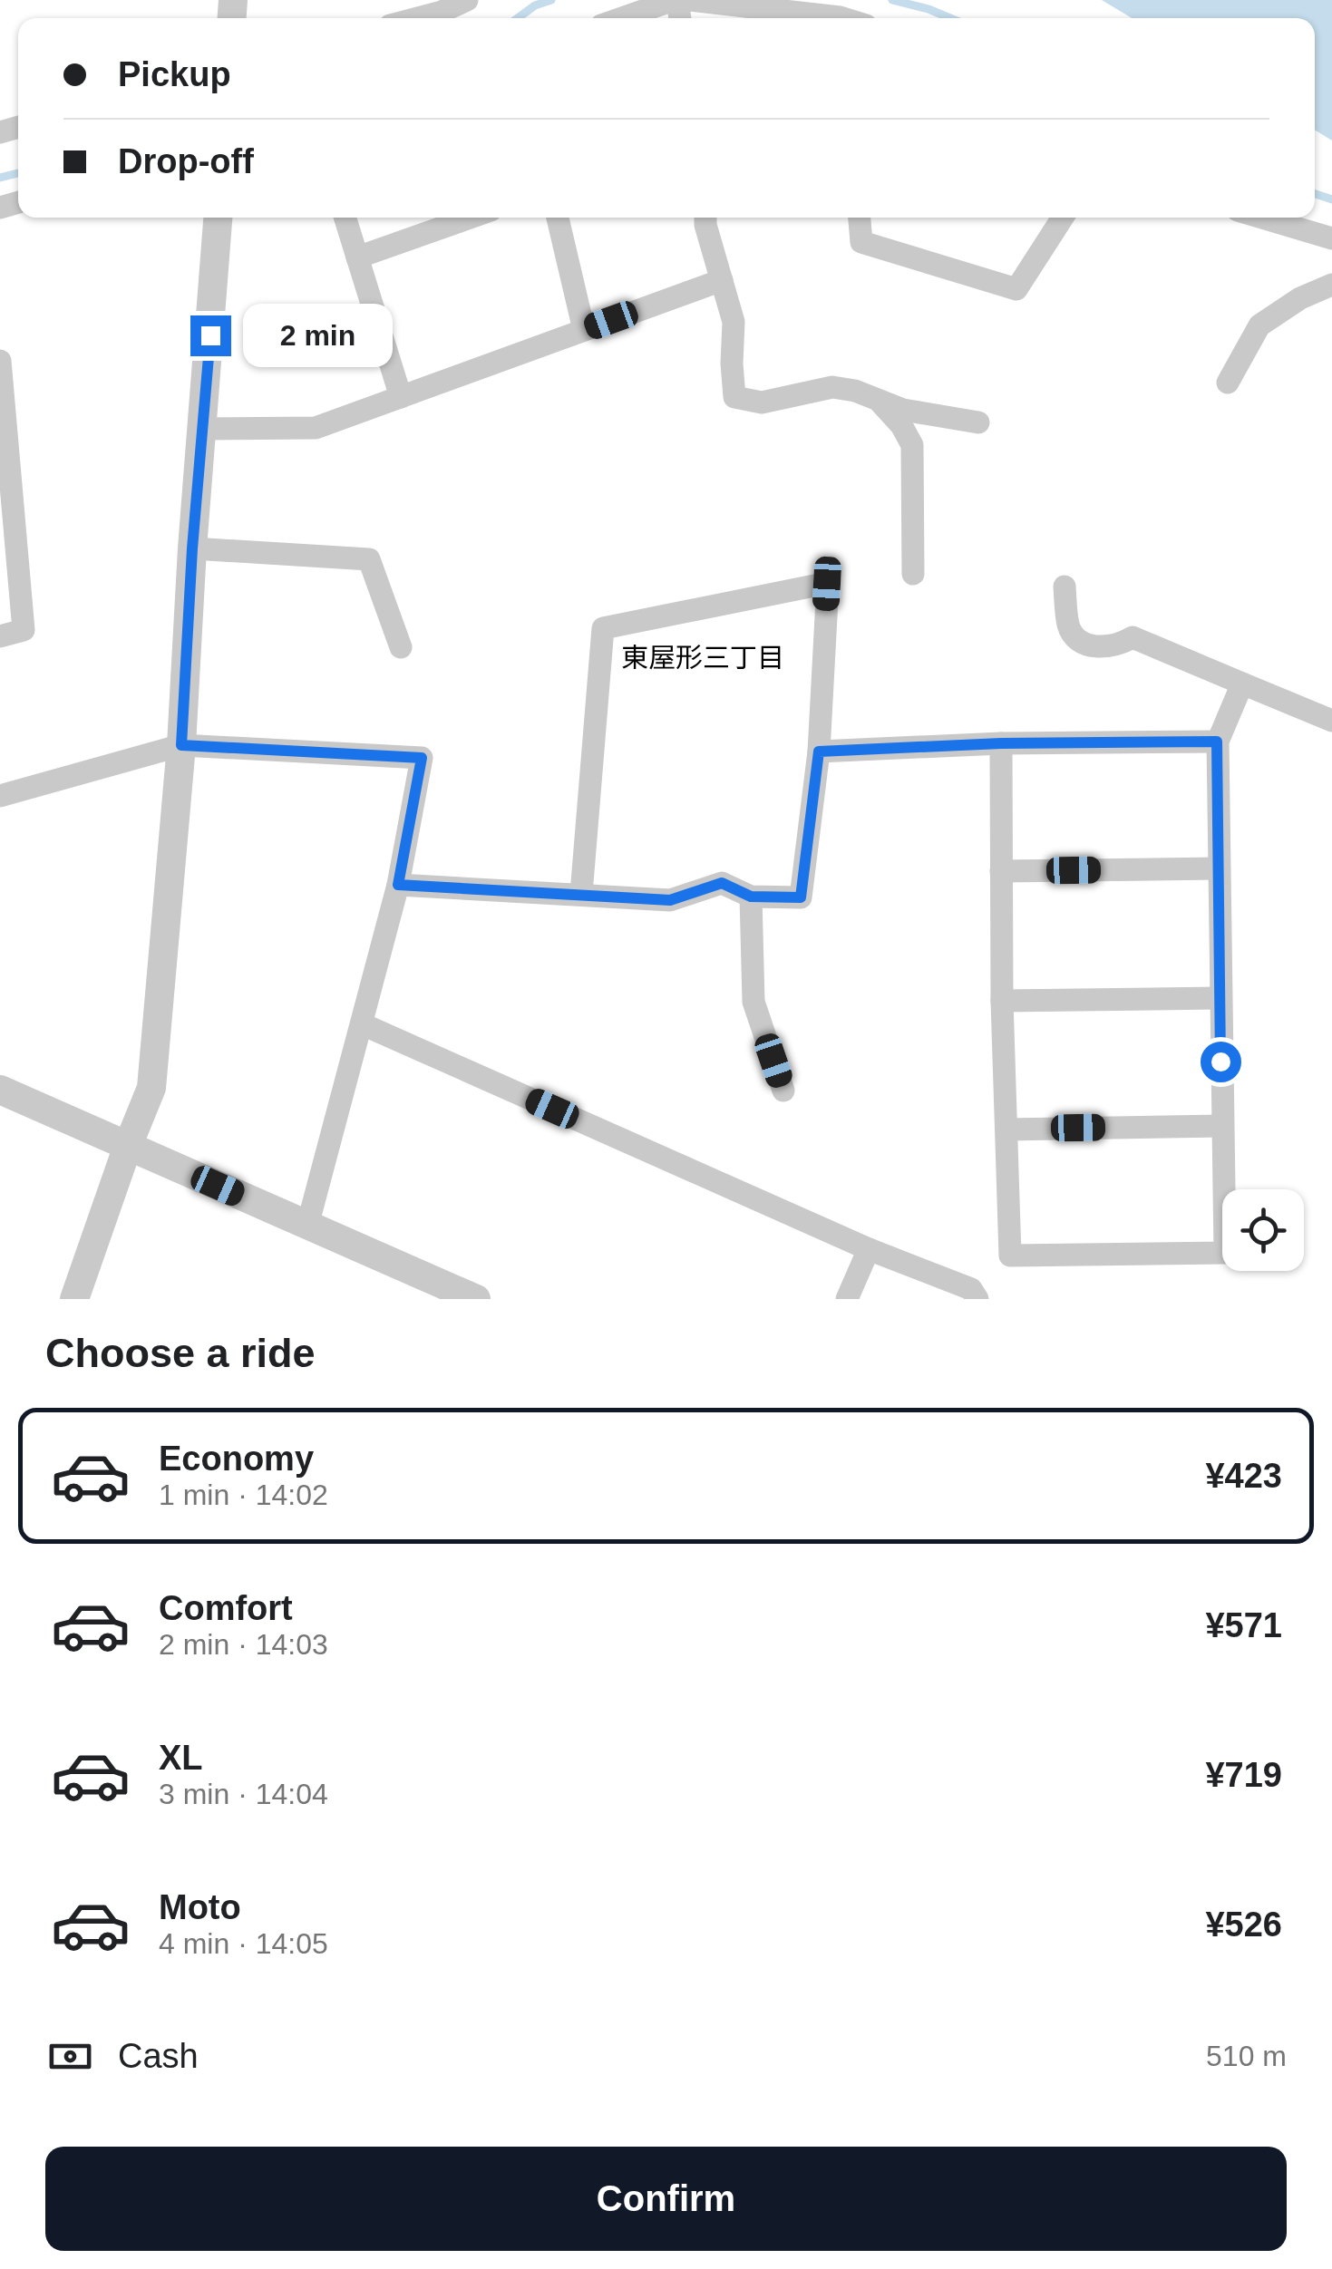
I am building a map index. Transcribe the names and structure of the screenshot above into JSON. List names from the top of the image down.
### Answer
{
  "districts": ["東屋形三丁目"],
  "page": {
    "banner": ["Pickup", "Drop-off"],
    "bubble": "2 min",
    "heading": "Choose a ride",
    "list": [
      {
        "name": "Economy",
        "note": "1 min · 14:02",
        "value": "¥423"
      },
      {
        "name": "Comfort",
        "note": "2 min · 14:03",
        "value": "¥571"
      },
      {
        "name": "XL",
        "note": "3 min · 14:04",
        "value": "¥719"
      },
      {
        "name": "Moto",
        "note": "4 min · 14:05",
        "value": "¥526"
      }
    ],
    "pay": ["Cash", "510 m"],
    "buttons": "Confirm"
  }
}
